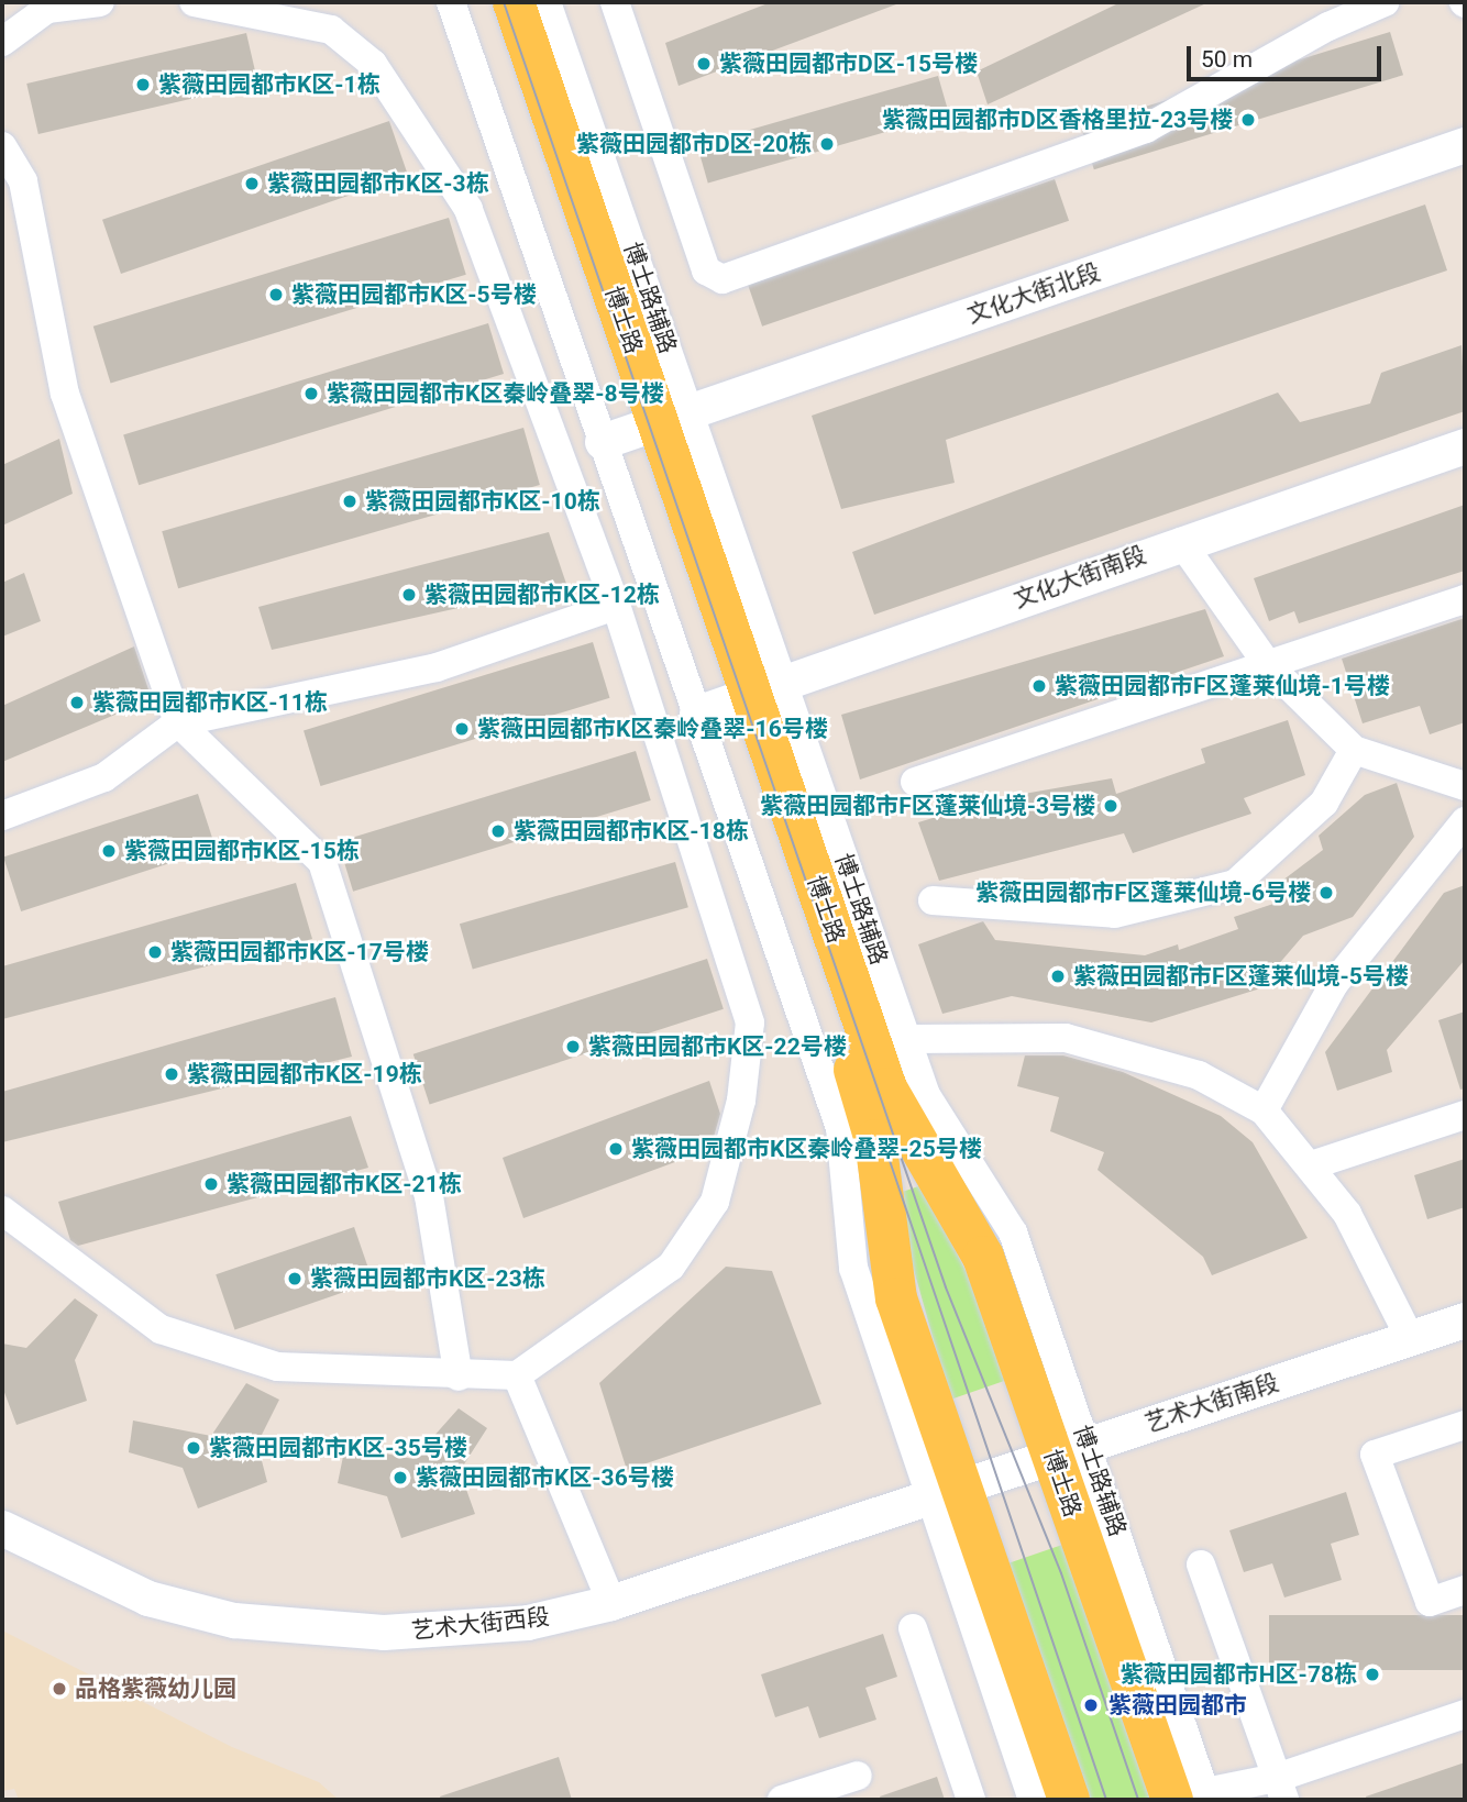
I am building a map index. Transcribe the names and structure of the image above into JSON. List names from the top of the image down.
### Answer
{
  "streets": {
    "main road": ["博士路"],
    "street": [
      "文化大街北段",
      "博士路辅路",
      "文化大街南段",
      "艺术大街南段",
      "艺术大街西段"
    ]
  },
  "crossings": [
    ["文化大街北段", "博士路辅路"],
    ["文化大街北段", "博士路"],
    ["博士路辅路", "博士路"],
    ["博士路辅路", "文化大街南段"],
    ["博士路辅路", "艺术大街南段"],
    ["博士路", "文化大街南段"],
    ["博士路", "艺术大街南段"],
    ["博士路", "艺术大街西段"],
    ["艺术大街南段", "艺术大街西段"]
  ],
  "places": [
    "紫薇田园都市D区-15号楼",
    "紫薇田园都市K区-1栋",
    "紫薇田园都市D区香格里拉-23号楼",
    "紫薇田园都市D区-20栋",
    "紫薇田园都市K区-3栋",
    "紫薇田园都市K区-5号楼",
    "紫薇田园都市K区秦岭叠翠-8号楼",
    "紫薇田园都市K区-10栋",
    "紫薇田园都市K区-12栋",
    "紫薇田园都市F区蓬莱仙境-1号楼",
    "紫薇田园都市K区-11栋",
    "紫薇田园都市K区秦岭叠翠-16号楼",
    "紫薇田园都市F区蓬莱仙境-3号楼",
    "紫薇田园都市K区-18栋",
    "紫薇田园都市K区-15栋",
    "紫薇田园都市F区蓬莱仙境-6号楼",
    "紫薇田园都市K区-17号楼",
    "紫薇田园都市F区蓬莱仙境-5号楼",
    "紫薇田园都市K区-22号楼",
    "紫薇田园都市K区-19栋",
    "紫薇田园都市K区秦岭叠翠-25号楼",
    "紫薇田园都市K区-21栋",
    "紫薇田园都市K区-23栋",
    "紫薇田园都市K区-35号楼",
    "紫薇田园都市K区-36号楼",
    "紫薇田园都市H区-78栋",
    "品格紫薇幼儿园",
    "紫薇田园都市"
  ],
  "scale_bar": "50 m"
}
